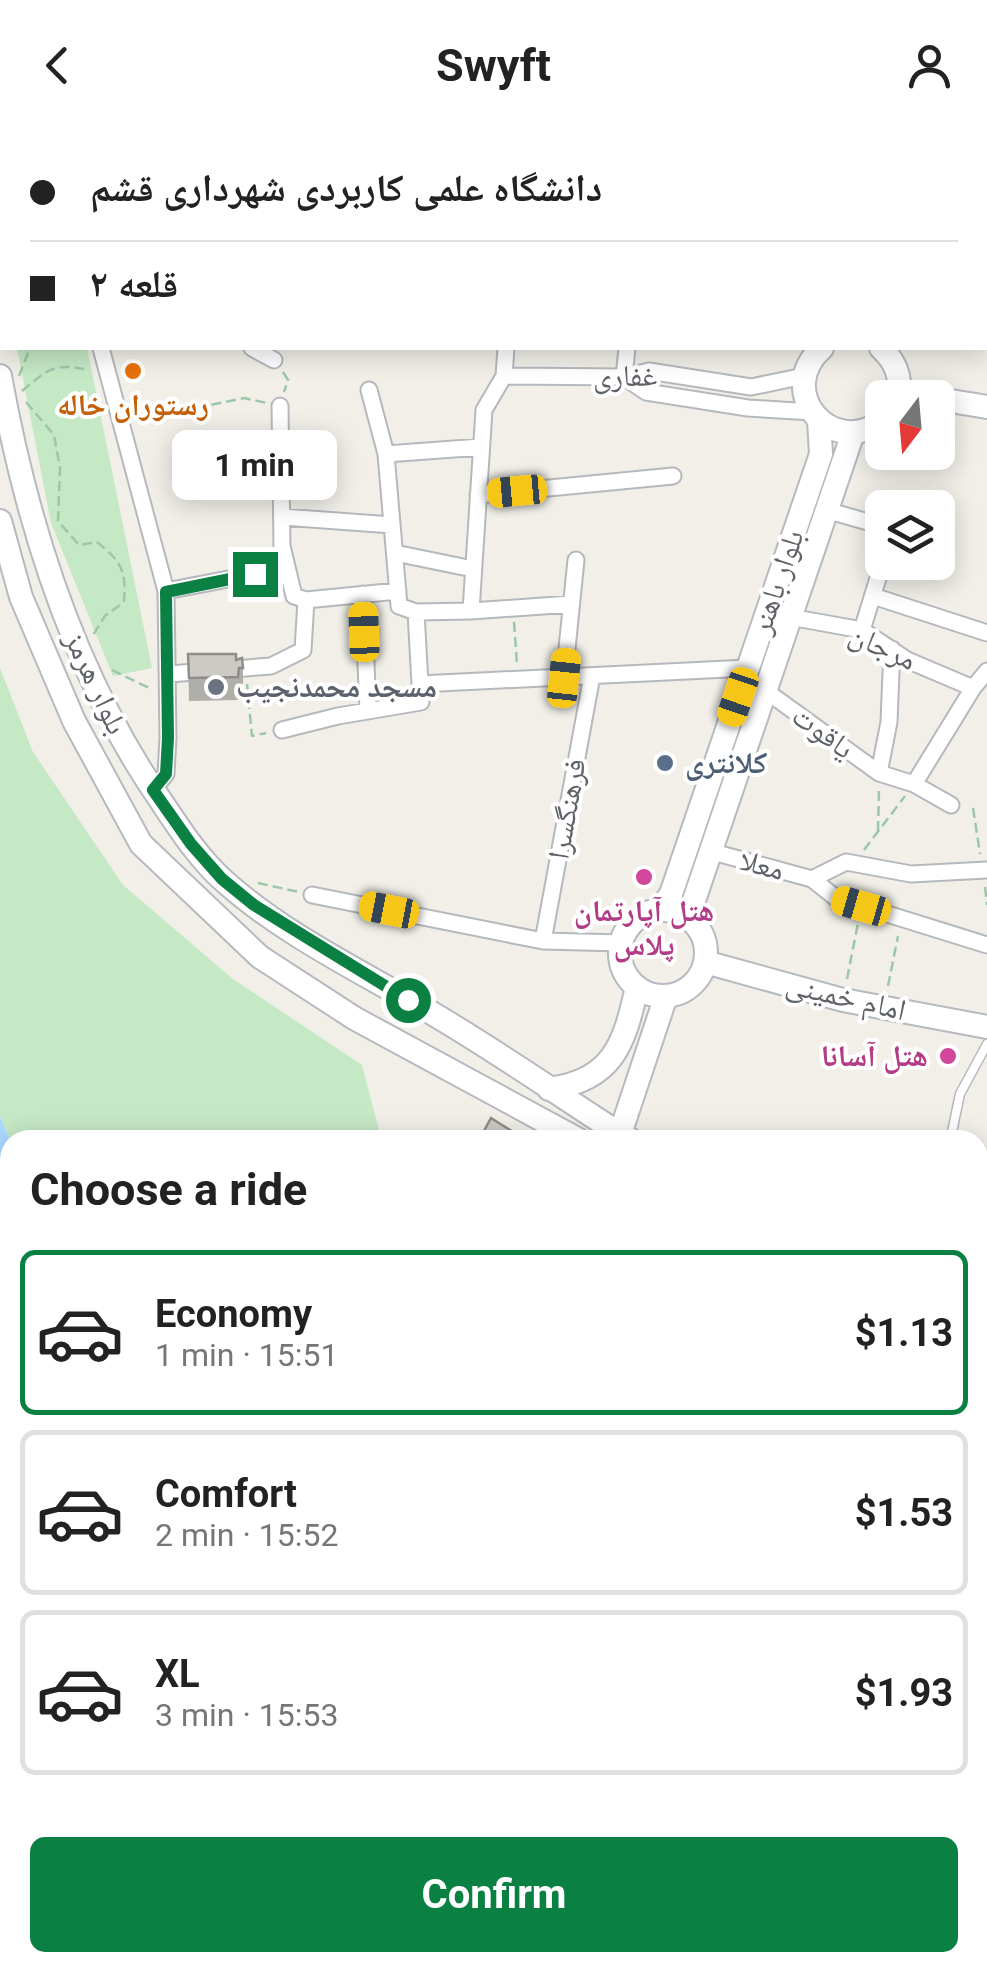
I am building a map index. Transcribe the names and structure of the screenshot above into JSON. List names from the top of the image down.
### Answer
{
  "streets": {
    "main road": ["بلوار باهنر", "بلوار هرمز", "امام خمینی"],
    "street": [
      "غفاری",
      "مرجان",
      "یاقوت",
      "فرهنگسرا",
      "معلا"
    ]
  },
  "crossings": [
    ["غفاری", "بلوار باهنر"],
    ["بلوار باهنر", "مرجان"],
    ["بلوار باهنر", "یاقوت"],
    ["بلوار باهنر", "معلا"],
    ["بلوار باهنر", "امام خمینی"]
  ],
  "places": [
    "رستوران خاله",
    "مسجد محمدنجیب",
    "کلانتری",
    "هتل آپارتمان پلاس",
    "هتل آسانا"
  ],
  "north": "bottom",
  "page": {
    "header": "Swyft",
    "banner": ["دانشگاه علمی کاربردی شهرداری قشم", "قلعه ۲"],
    "bubble": "1 min",
    "heading": "Choose a ride",
    "list": [
      {
        "name": "Economy",
        "note": "1 min · 15:51",
        "value": "$1.13"
      },
      {
        "name": "Comfort",
        "note": "2 min · 15:52",
        "value": "$1.53"
      },
      {
        "name": "XL",
        "note": "3 min · 15:53",
        "value": "$1.93"
      }
    ],
    "buttons": "Confirm"
  }
}
